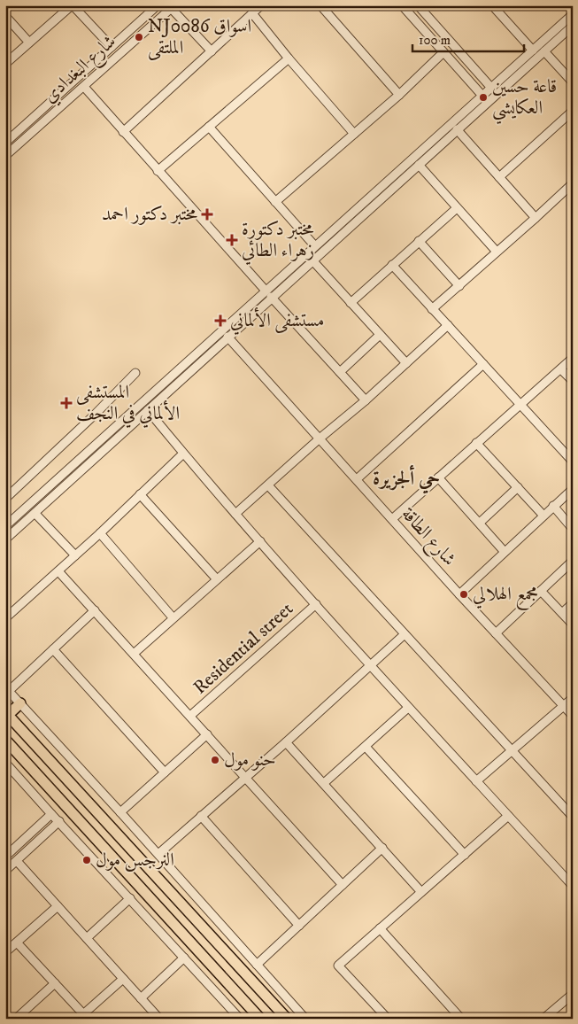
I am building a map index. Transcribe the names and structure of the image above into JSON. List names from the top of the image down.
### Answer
{
  "streets": {
    "street": ["شارع البغدادي", "شارع الطاقة", "Residential street"]
  },
  "districts": ["حي ألجزيرة"],
  "places": {
    "other": [
      "NJ0086 اسواق الملتقى",
      "قاعة حسين العكايشي",
      "مجمع الهلالي",
      "حنو مول",
      "النرجس مول"
    ],
    "health": [
      "مختبر دكتور احمد",
      "مختبر دكتورة زهراء الطائي",
      "مستشفى الألماني",
      "المستشفى الألماني في النجف"
    ]
  },
  "scale_bar": "100 m"
}
